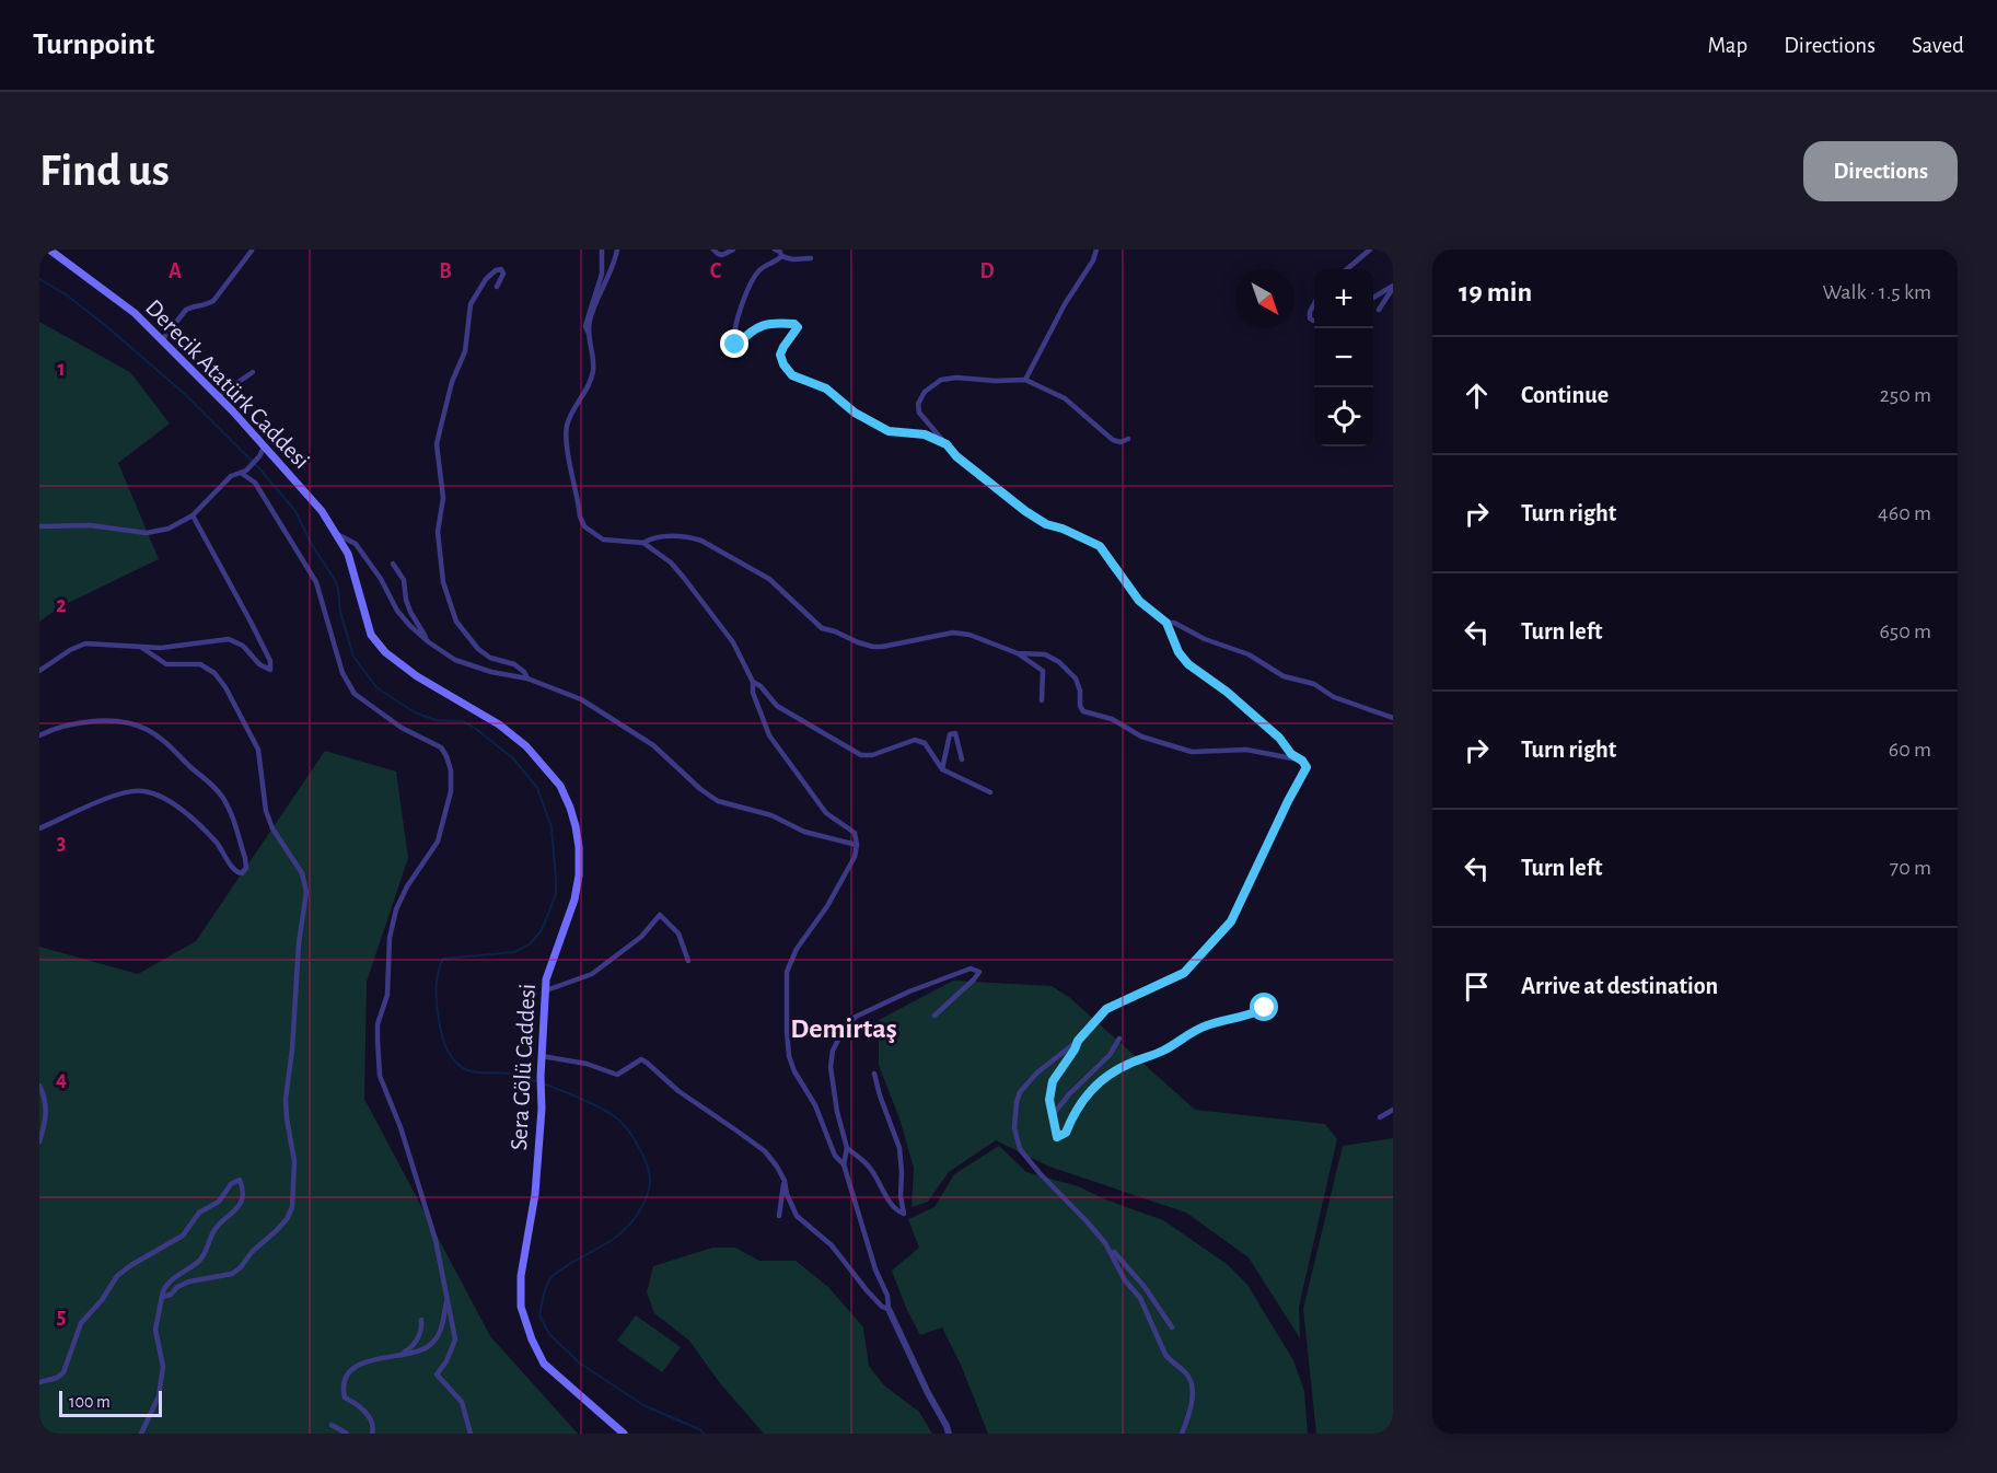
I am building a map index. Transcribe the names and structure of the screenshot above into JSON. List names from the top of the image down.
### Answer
{
  "streets": {
    "main road": ["Derecik Atatürk Caddesi", "Sera Gölü Caddesi"]
  },
  "crossings": [
    ["Derecik Atatürk Caddesi", "Sera Gölü Caddesi"]
  ],
  "districts": ["Demirtaş"],
  "scale_bar": "100 m",
  "north": "bottom right",
  "page": {
    "header": "Turnpoint",
    "nav": ["Map", "Directions", "Saved"],
    "buttons": "Directions",
    "title": "Find us",
    "heading": ["19 min", "Walk · 1.5 km"],
    "map_buttons": ["+", "−"],
    "list": [
      ["Continue", "250 m"],
      ["Turn right", "460 m"],
      ["Turn left", "650 m"],
      ["Turn right", "60 m"],
      ["Turn left", "70 m"],
      "Arrive at destination"
    ],
    "scale": "100 m"
  },
  "grid": {
    "columns": [
      "A",
      "B",
      "C",
      "D"
    ],
    "rows": [
      "1",
      "2",
      "3",
      "4",
      "5"
    ]
  }
}
